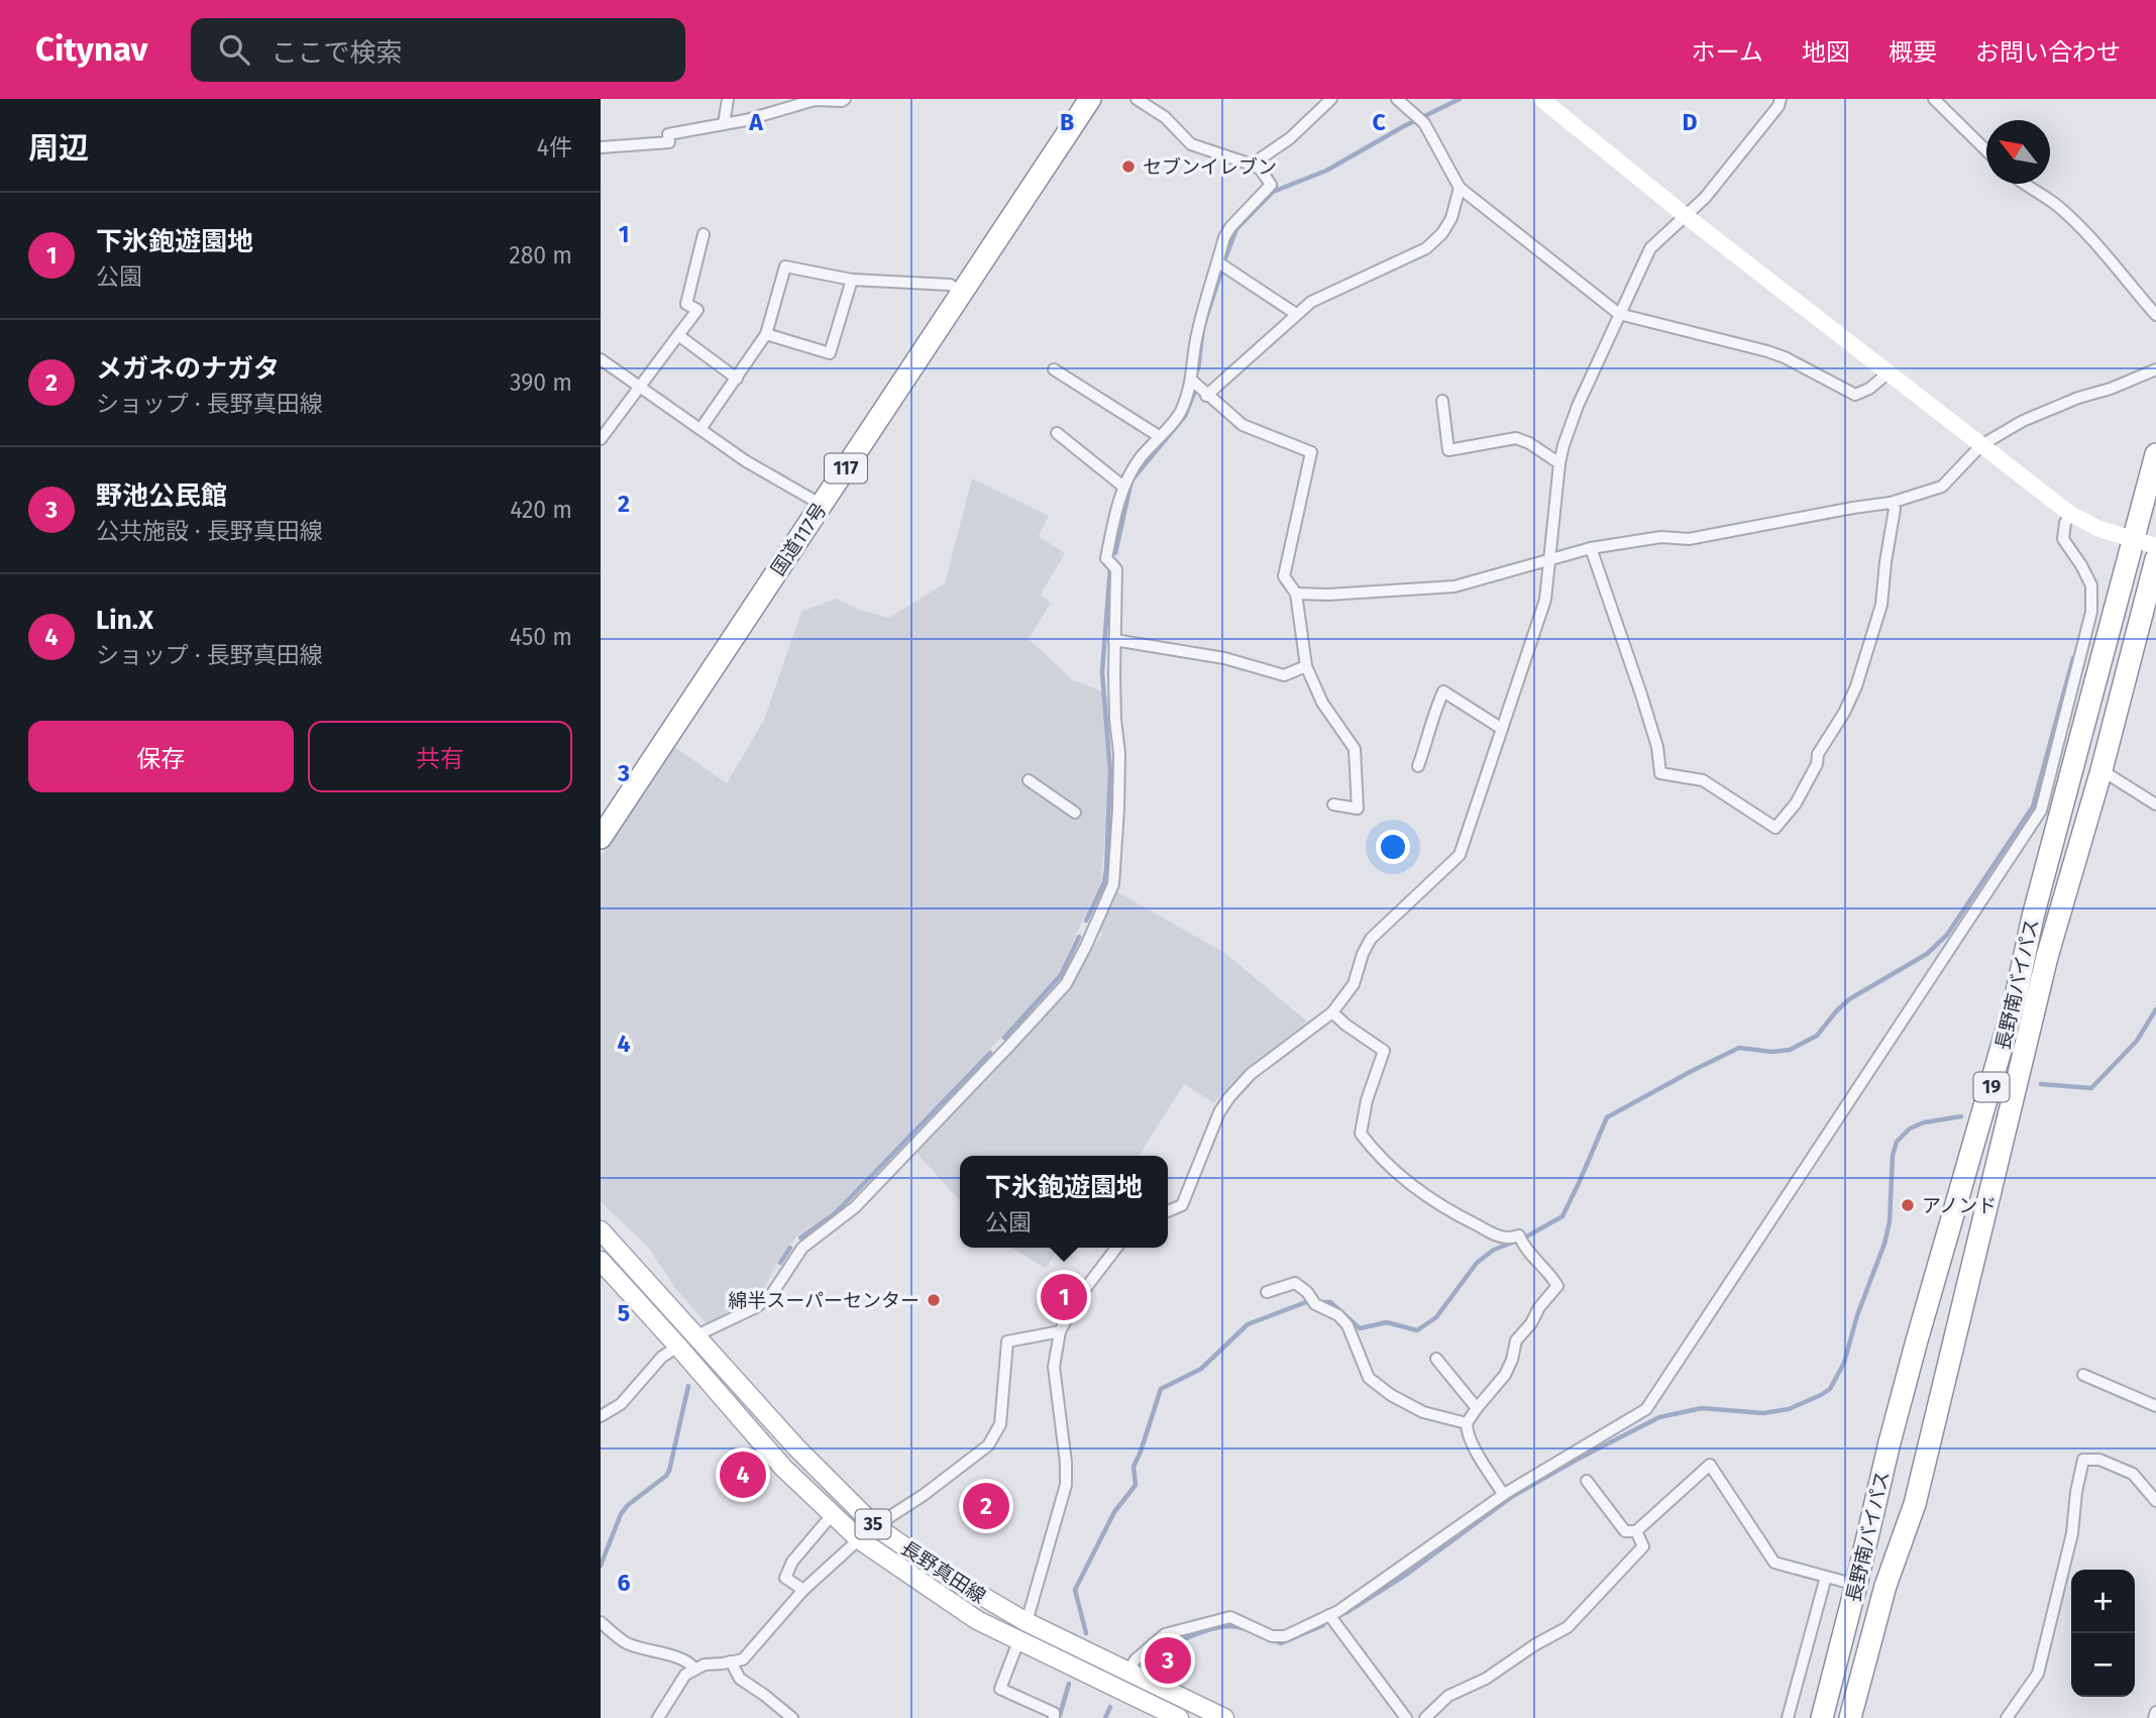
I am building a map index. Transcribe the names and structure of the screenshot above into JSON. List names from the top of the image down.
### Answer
{
  "streets": {
    "highway": [
      "117",
      "国道117号",
      "長野南バイパス",
      "19"
    ],
    "main road": ["35", "長野真田線"]
  },
  "places": ["セブンイレブン", "アノンド", "綿半スーパーセンター"],
  "north": "top left",
  "page": {
    "header": "Citynav",
    "search": "ここで検索",
    "nav": [
      "ホーム",
      "地図",
      "概要",
      "お問い合わせ"
    ],
    "heading": ["周辺", "4件"],
    "list": [
      {
        "mark": "1",
        "name": "下氷鉋遊園地",
        "note": "公園",
        "value": "280 m"
      },
      {
        "mark": "2",
        "name": "メガネのナガタ",
        "note": "ショップ · 長野真田線",
        "value": "390 m"
      },
      {
        "mark": "3",
        "name": "野池公民館",
        "note": "公共施設 · 長野真田線",
        "value": "420 m"
      },
      {
        "mark": "4",
        "name": "Lin.X",
        "note": "ショップ · 長野真田線",
        "value": "450 m"
      }
    ],
    "buttons": ["保存", "共有"],
    "popup": ["下氷鉋遊園地", "公園"],
    "pins": [
      "1",
      "4",
      "2",
      "3"
    ],
    "map_buttons": ["+", "−"]
  },
  "grid": {
    "columns": [
      "A",
      "B",
      "C",
      "D"
    ],
    "rows": [
      "1",
      "2",
      "3",
      "4",
      "5",
      "6"
    ]
  }
}
